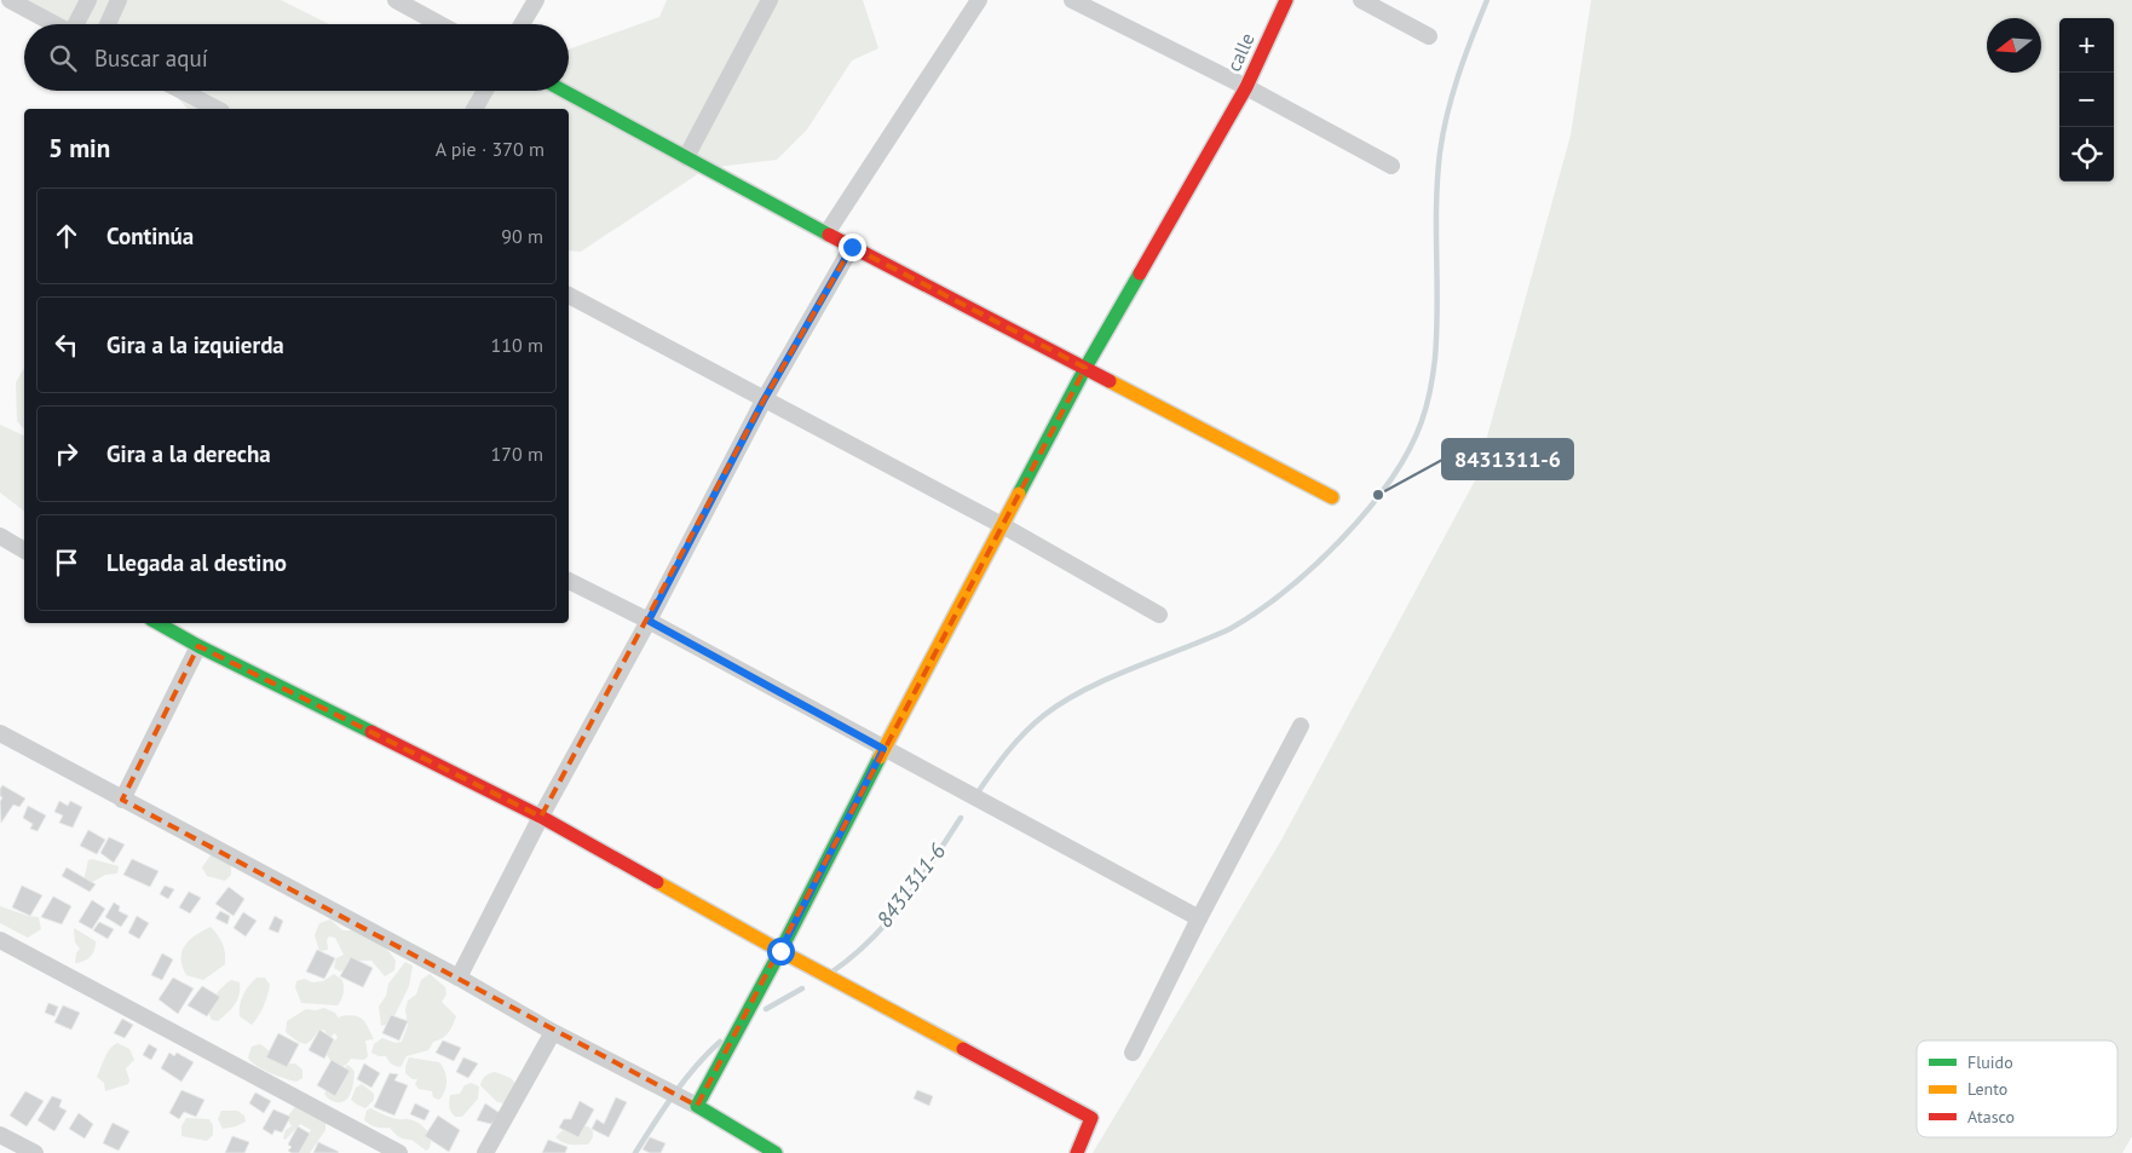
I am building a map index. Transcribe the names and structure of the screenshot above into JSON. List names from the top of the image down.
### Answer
{
  "streets": {
    "street": ["calle"]
  },
  "water": ["8431311-6"],
  "places": ["8431311-6"],
  "legend": ["Fluido", "Lento", "Atasco"],
  "north": "left",
  "page": {
    "map_buttons": ["+", "−"],
    "search": "Buscar aquí",
    "heading": ["5 min", "A pie · 370 m"],
    "list": [
      ["Continúa", "90 m"],
      ["Gira a la izquierda", "110 m"],
      ["Gira a la derecha", "170 m"],
      "Llegada al destino"
    ]
  }
}
